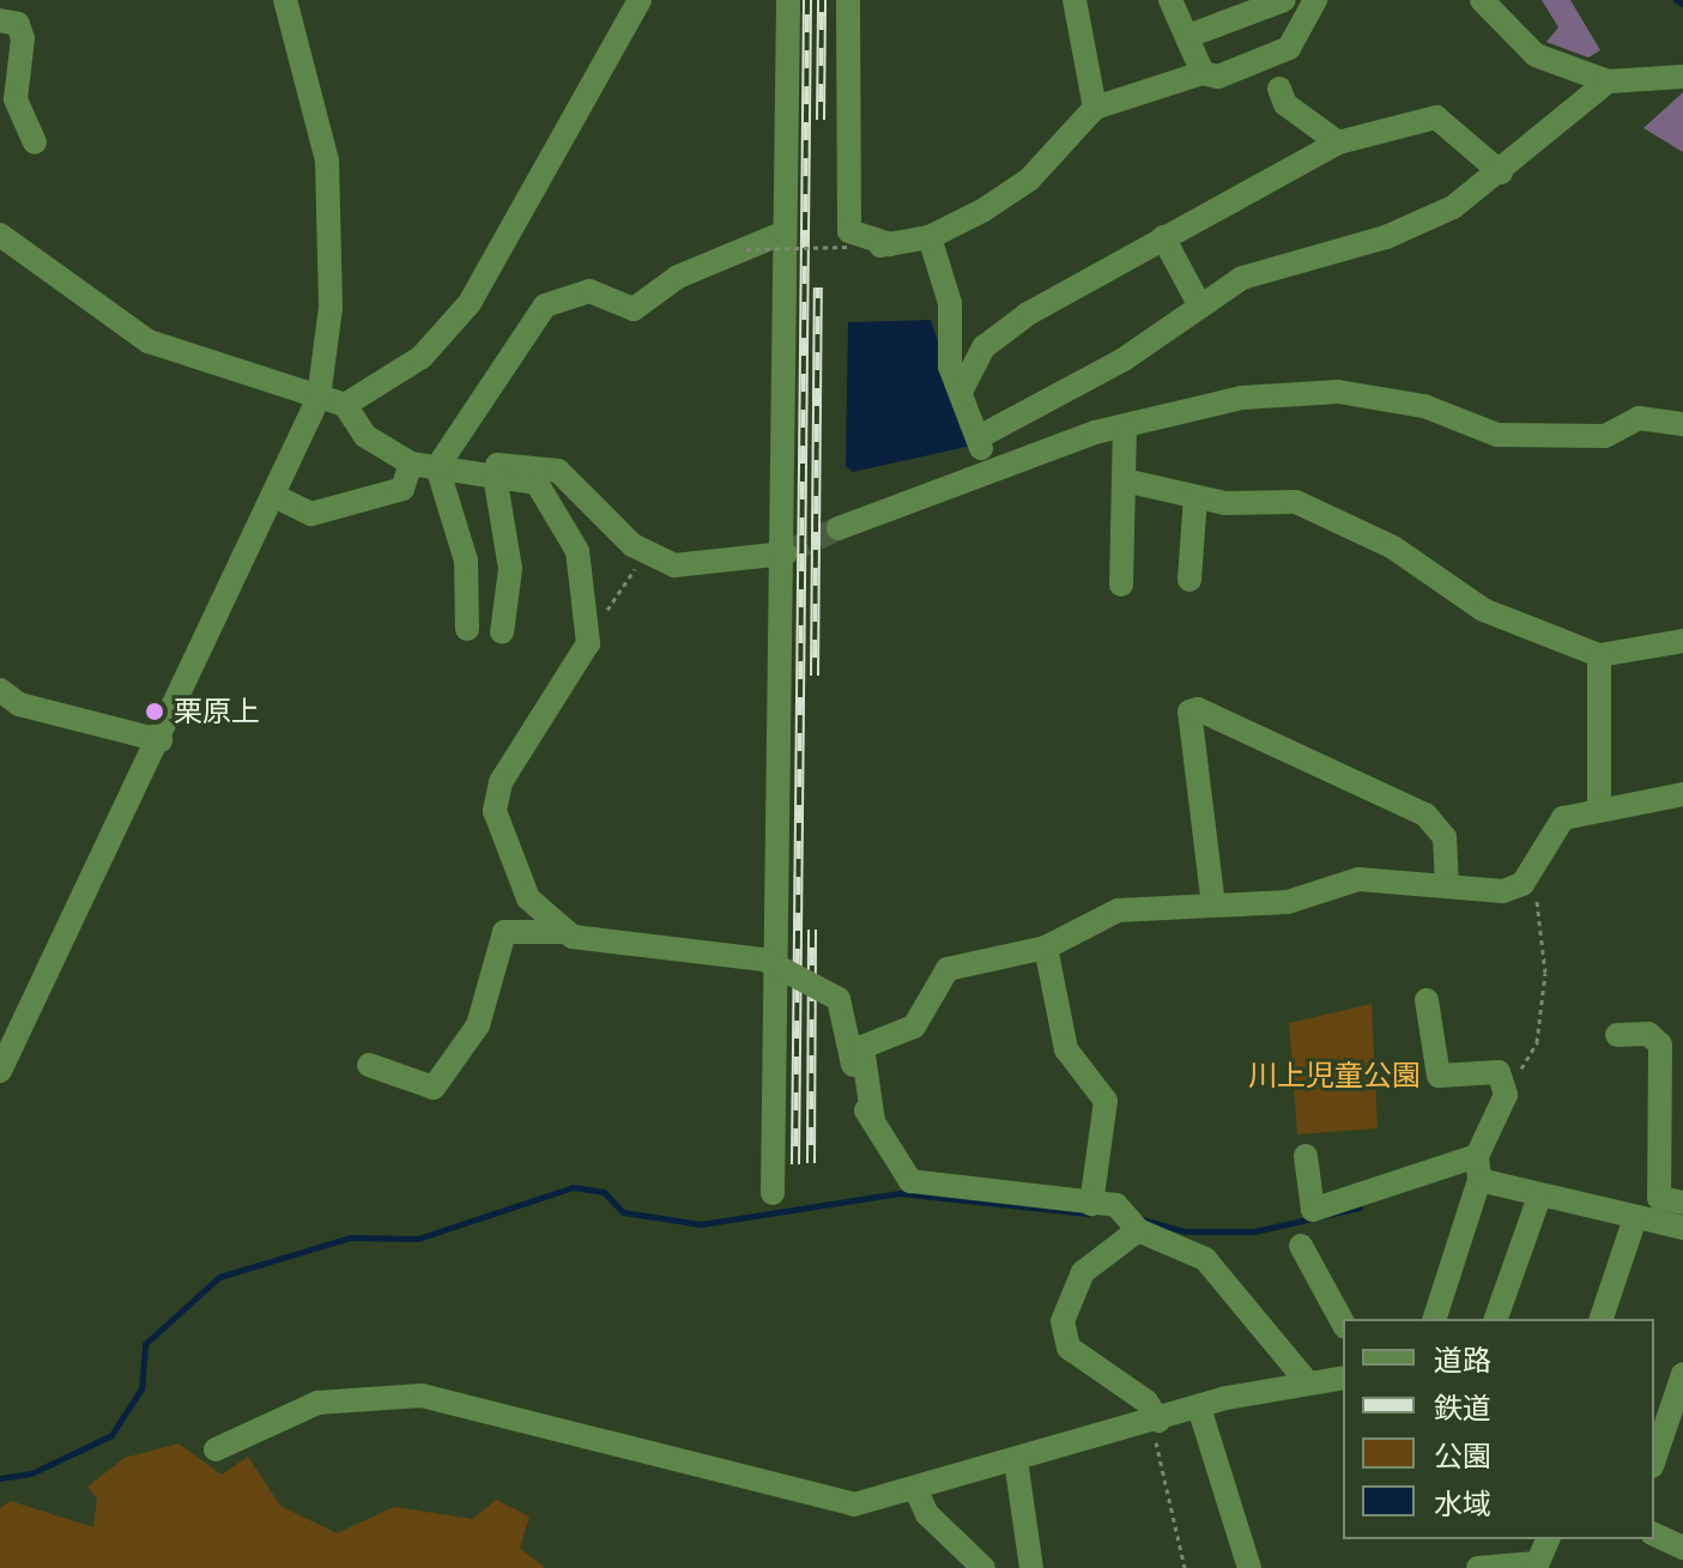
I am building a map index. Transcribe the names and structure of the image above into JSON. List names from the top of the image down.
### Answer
{
  "parks": ["川上児童公園"],
  "places": ["栗原上"],
  "legend": [
    "道路",
    "鉄道",
    "公園",
    "水域"
  ]
}
